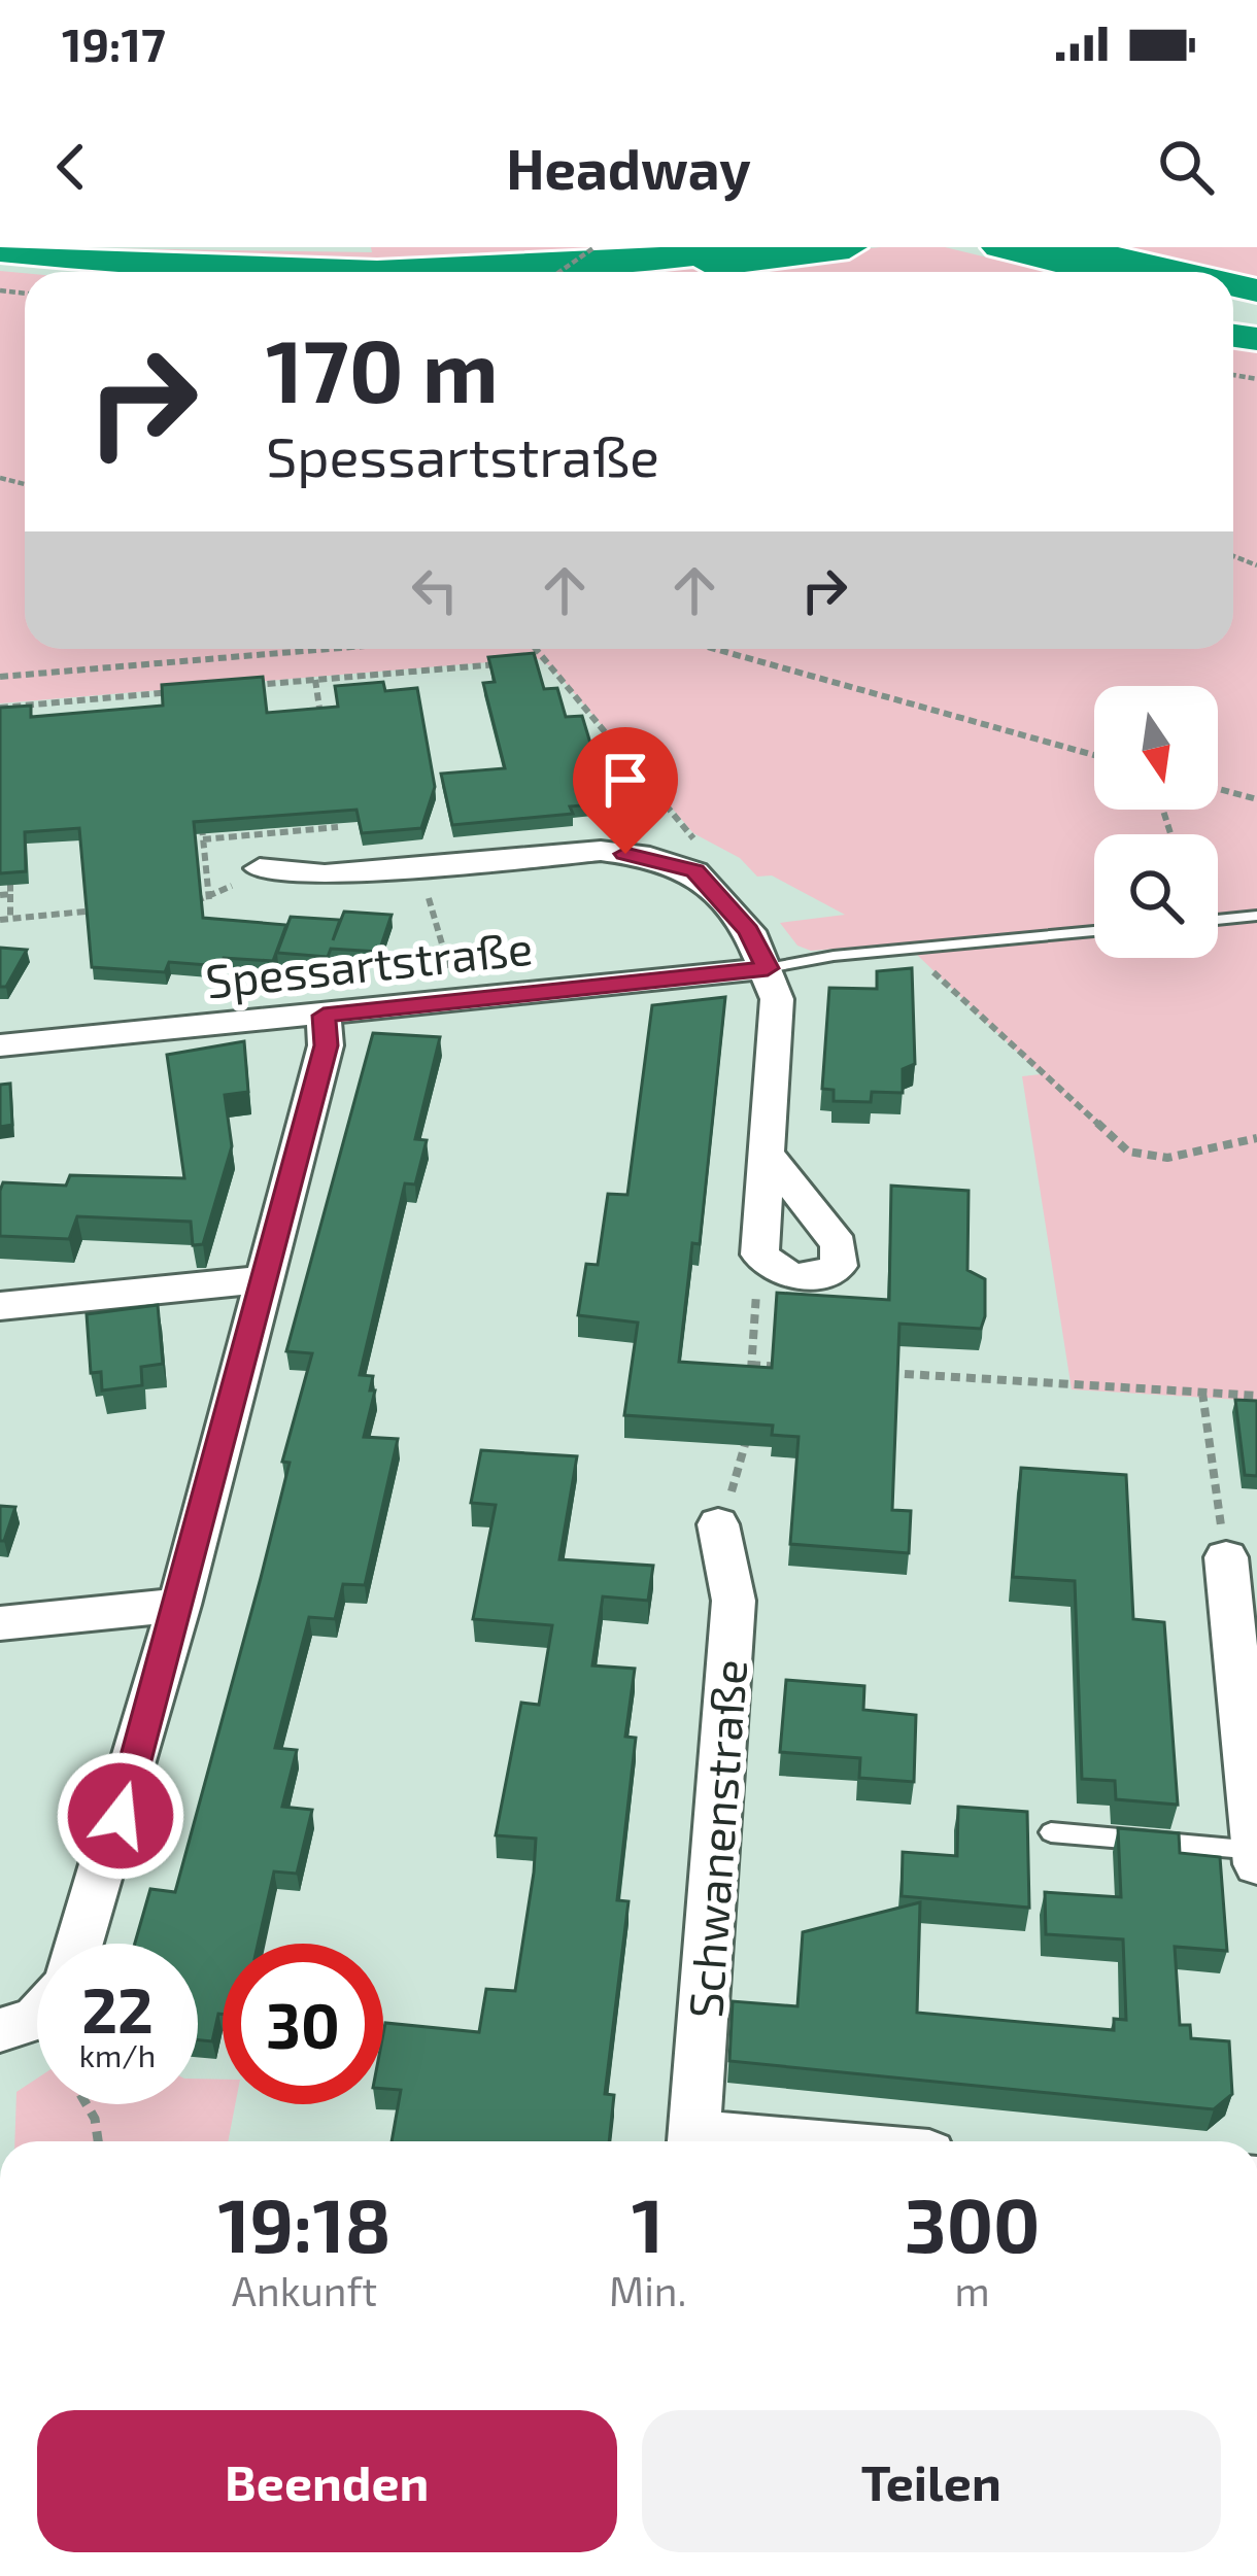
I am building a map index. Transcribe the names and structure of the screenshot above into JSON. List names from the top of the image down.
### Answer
{
  "streets": {
    "street": ["Spessartstraße", "Schwanenstraße"]
  },
  "north": "bottom",
  "page": {
    "status": "19:17",
    "header": "Headway",
    "turn": ["170 m", "Spessartstraße"],
    "speed": "22 km/h",
    "limit": "30",
    "eta": [
      "19:18",
      "Ankunft",
      "1",
      "Min.",
      "300",
      "m"
    ],
    "buttons": ["Beenden", "Teilen"]
  }
}
